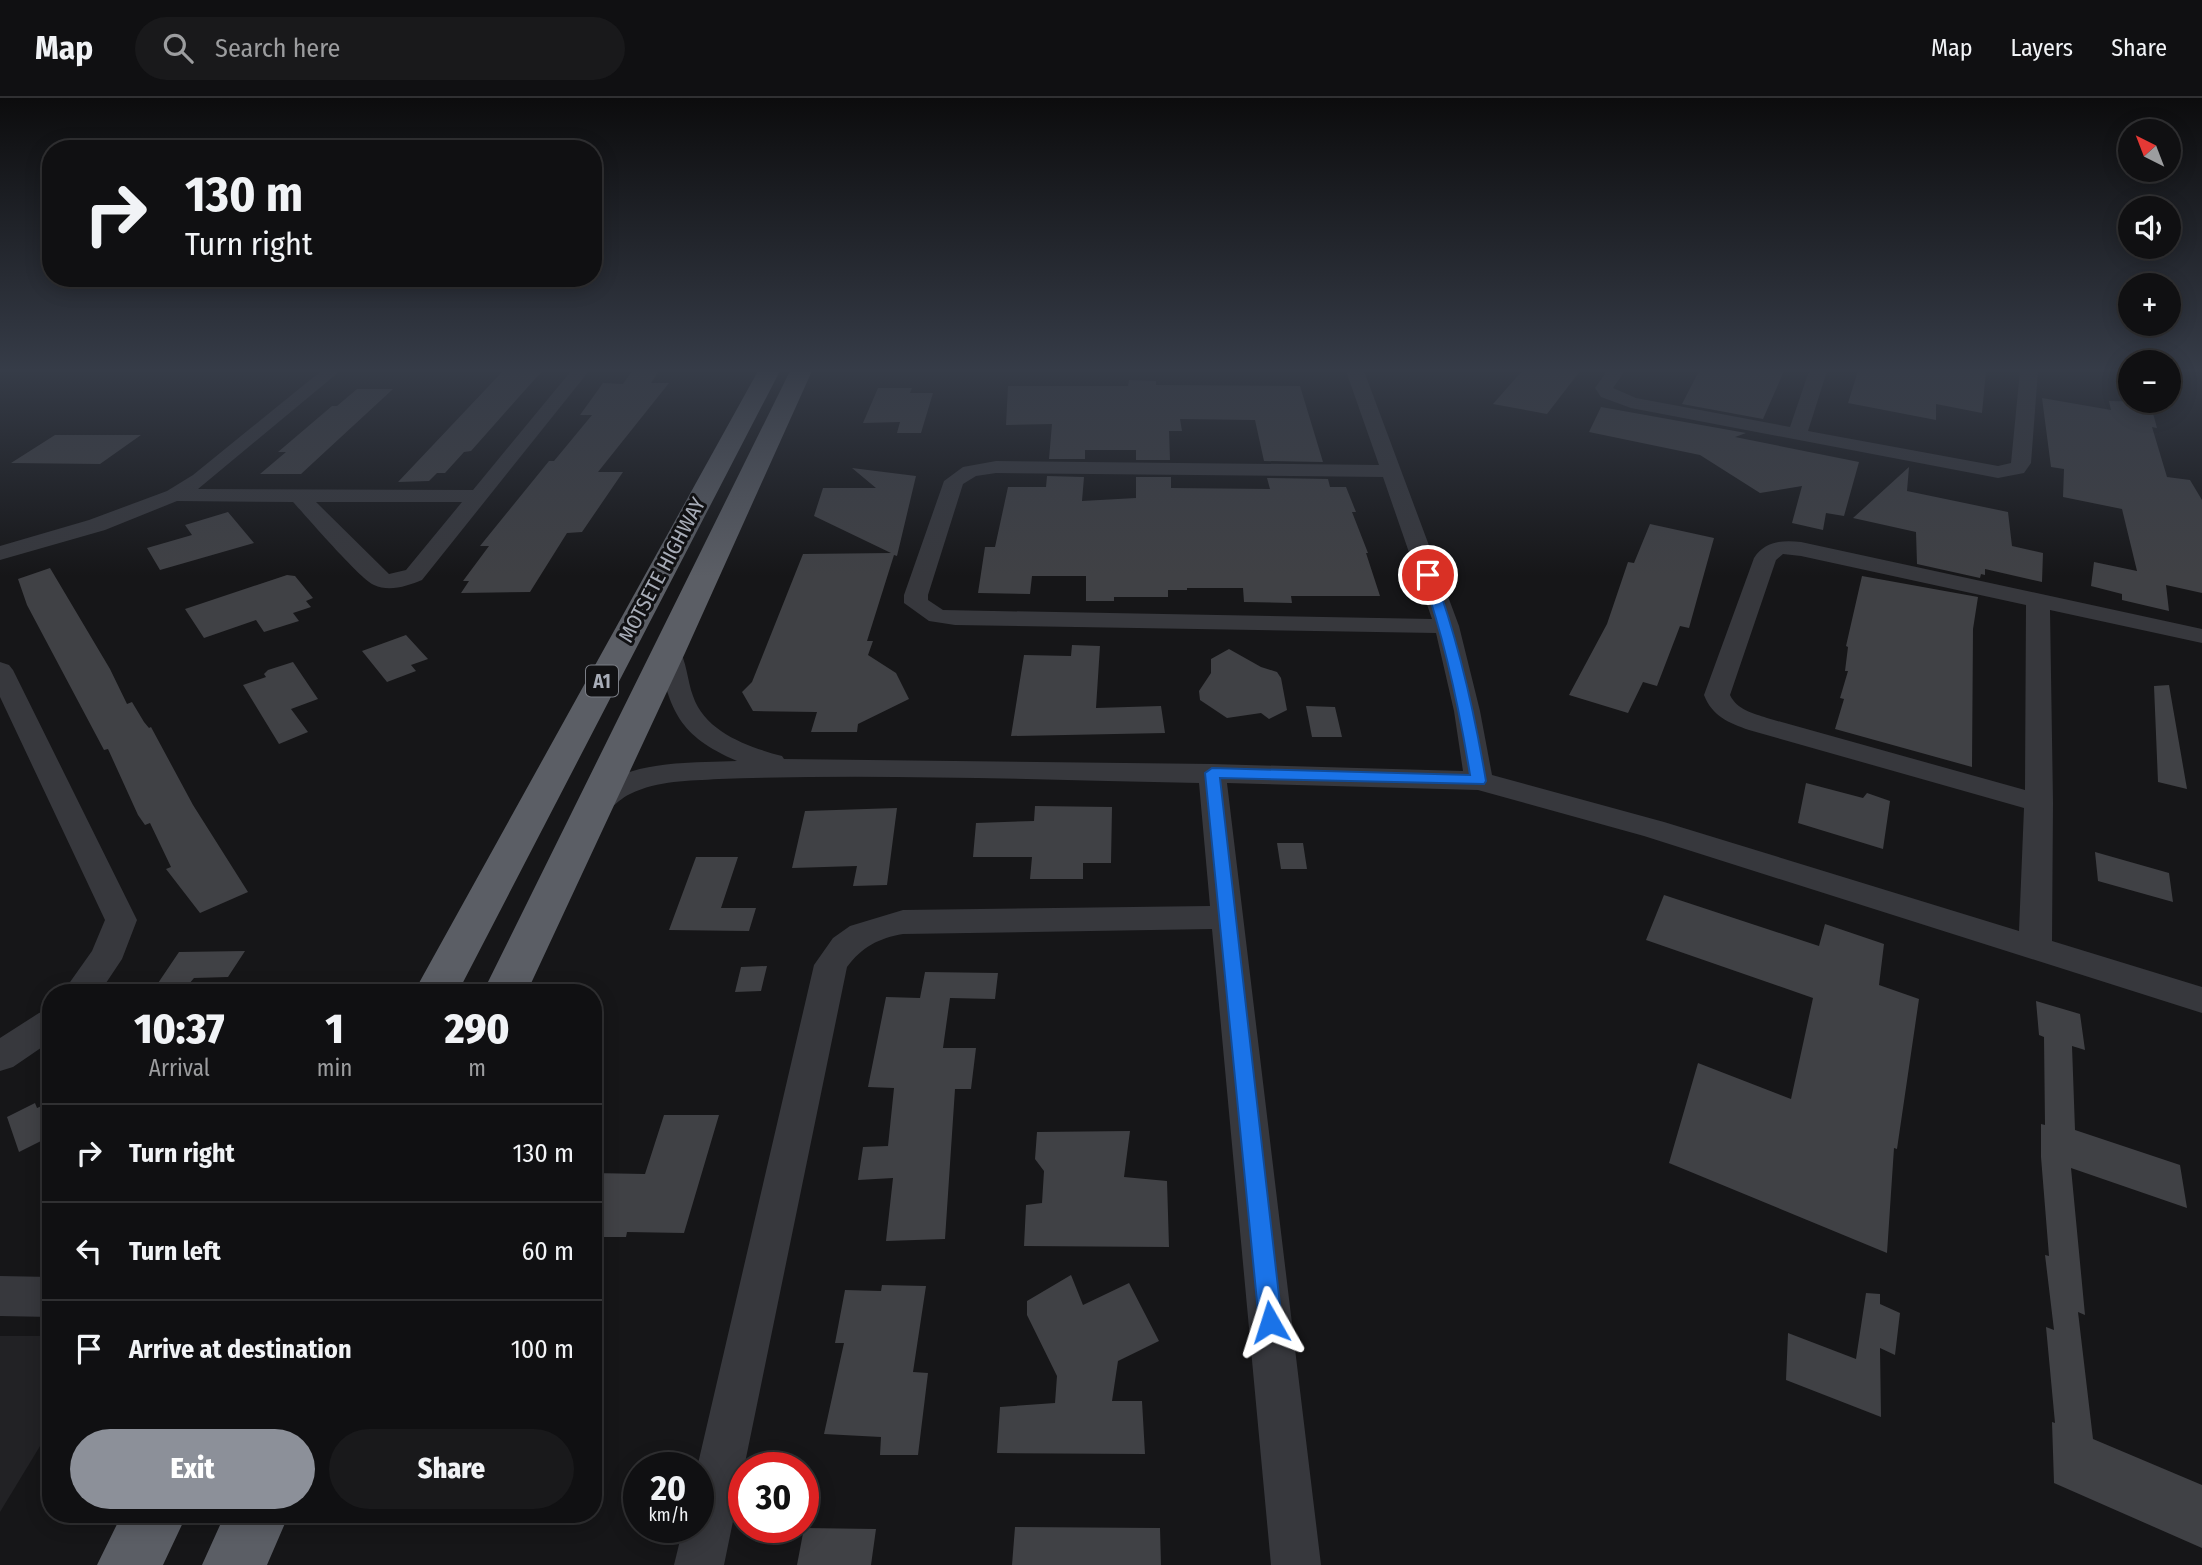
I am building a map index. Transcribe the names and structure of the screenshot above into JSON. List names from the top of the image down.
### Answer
{
  "streets": {
    "highway": ["MOTSETE HIGHWAY", "A1"]
  },
  "north": "top left",
  "page": {
    "header": "Map",
    "search": "Search here",
    "nav": ["Map", "Layers", "Share"],
    "map_buttons": ["+", "−"],
    "turn": ["130 m", "Turn right"],
    "eta": [
      "10:37",
      "Arrival",
      "1",
      "min",
      "290",
      "m"
    ],
    "list": [
      {
        "name": "Turn right",
        "value": "130 m"
      },
      {
        "name": "Turn left",
        "value": "60 m"
      },
      {
        "name": "Arrive at destination",
        "value": "100 m"
      }
    ],
    "buttons": ["Exit", "Share"],
    "speed": "20 km/h",
    "limit": "30"
  }
}
